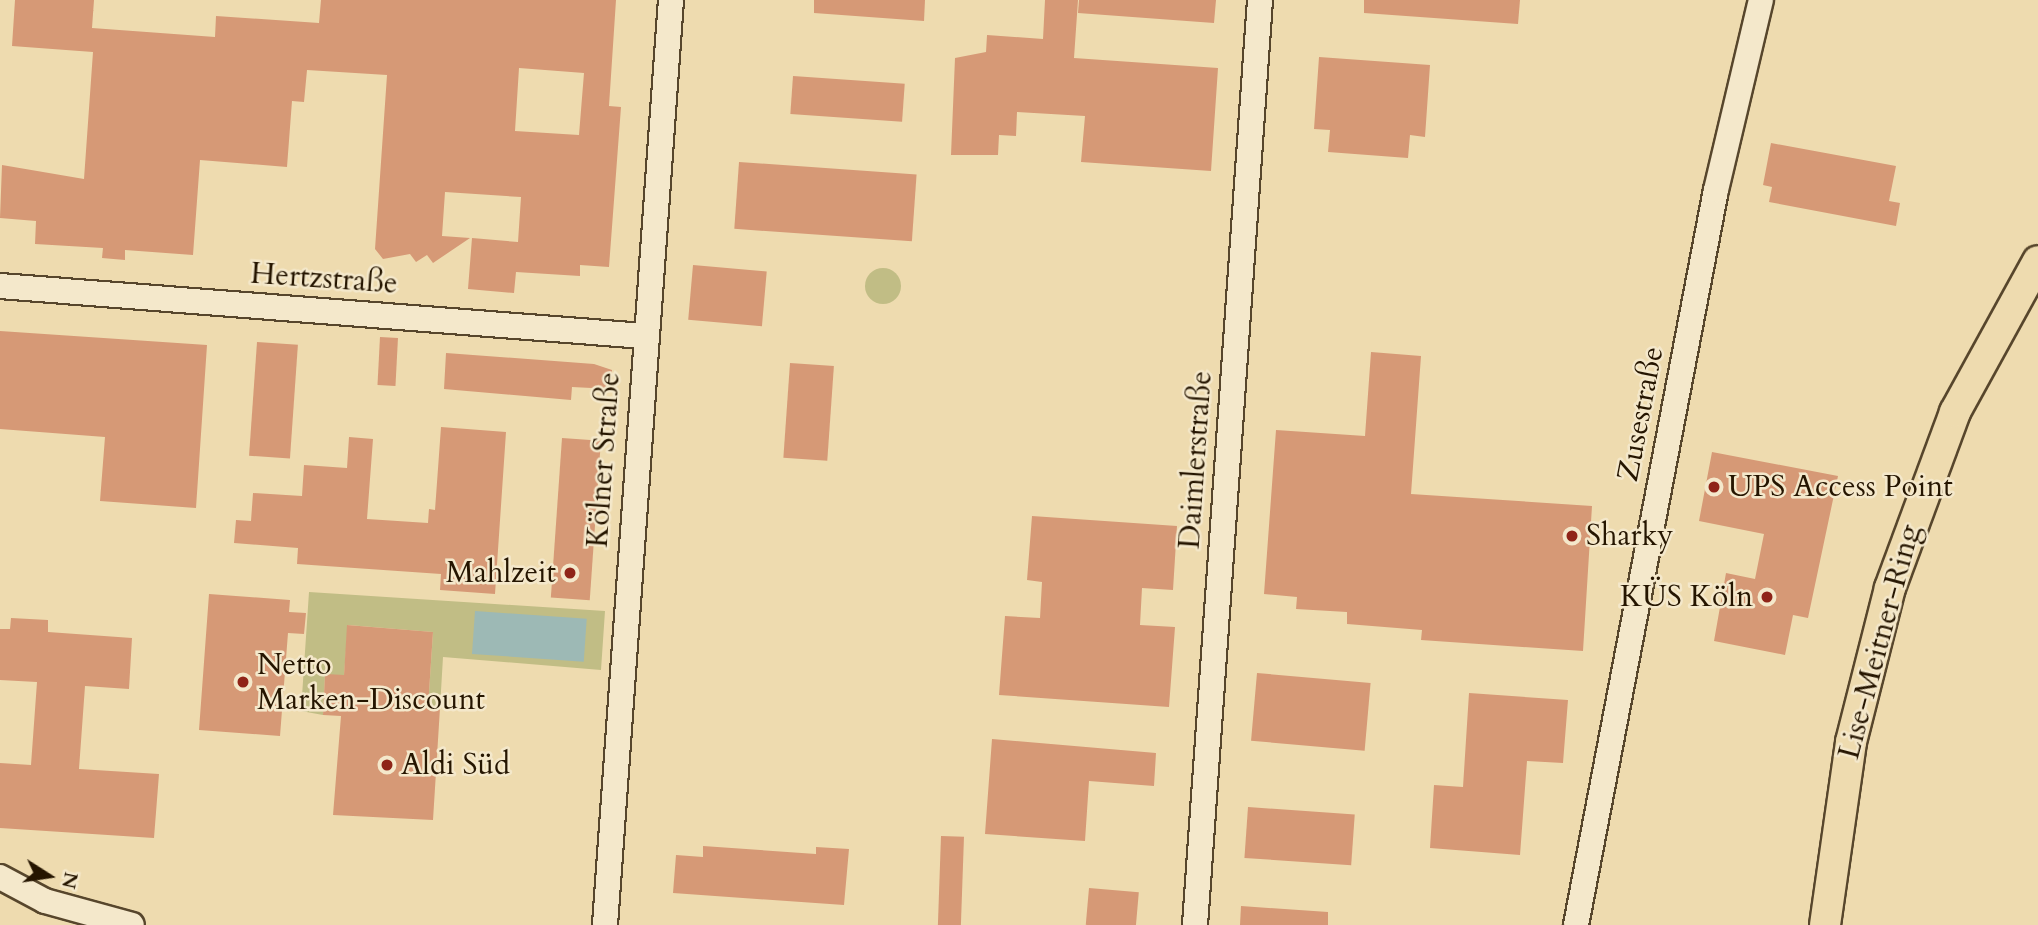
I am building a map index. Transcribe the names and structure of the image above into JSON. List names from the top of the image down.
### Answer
{
  "streets": {
    "main road": ["Lise-Meitner-Ring"],
    "street": [
      "Hertzstraße",
      "Zusestraße",
      "Kölner Straße",
      "Daimlerstraße"
    ]
  },
  "crossings": [
    ["Hertzstraße", "Kölner Straße"]
  ],
  "places": [
    "UPS Access Point",
    "Sharky",
    "Mahlzeit",
    "KÜS Köln",
    "Netto Marken-Discount",
    "Aldi Süd"
  ],
  "north": "right"
}
